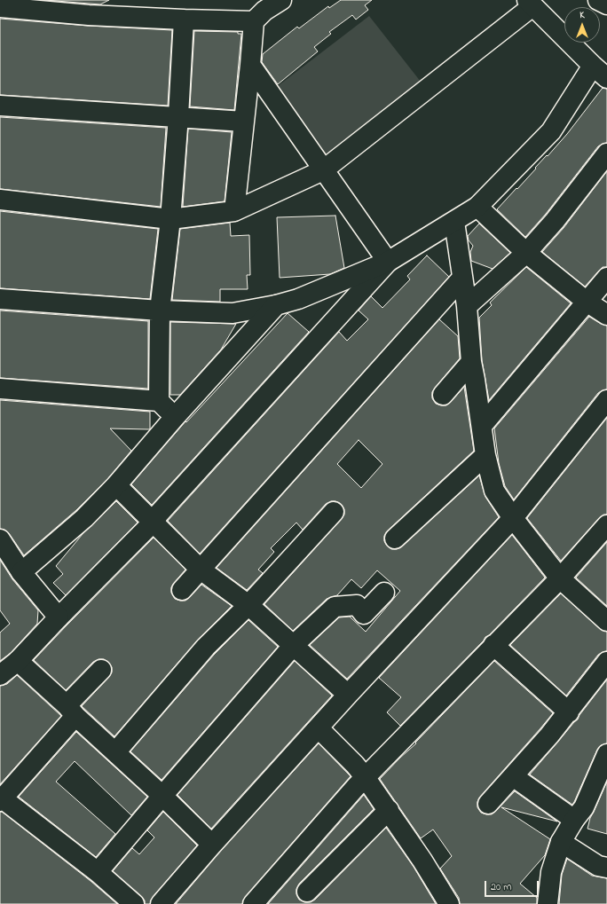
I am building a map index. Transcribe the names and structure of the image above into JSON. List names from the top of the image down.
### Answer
{
  "scale_bar": "20 m",
  "north": "top"
}
